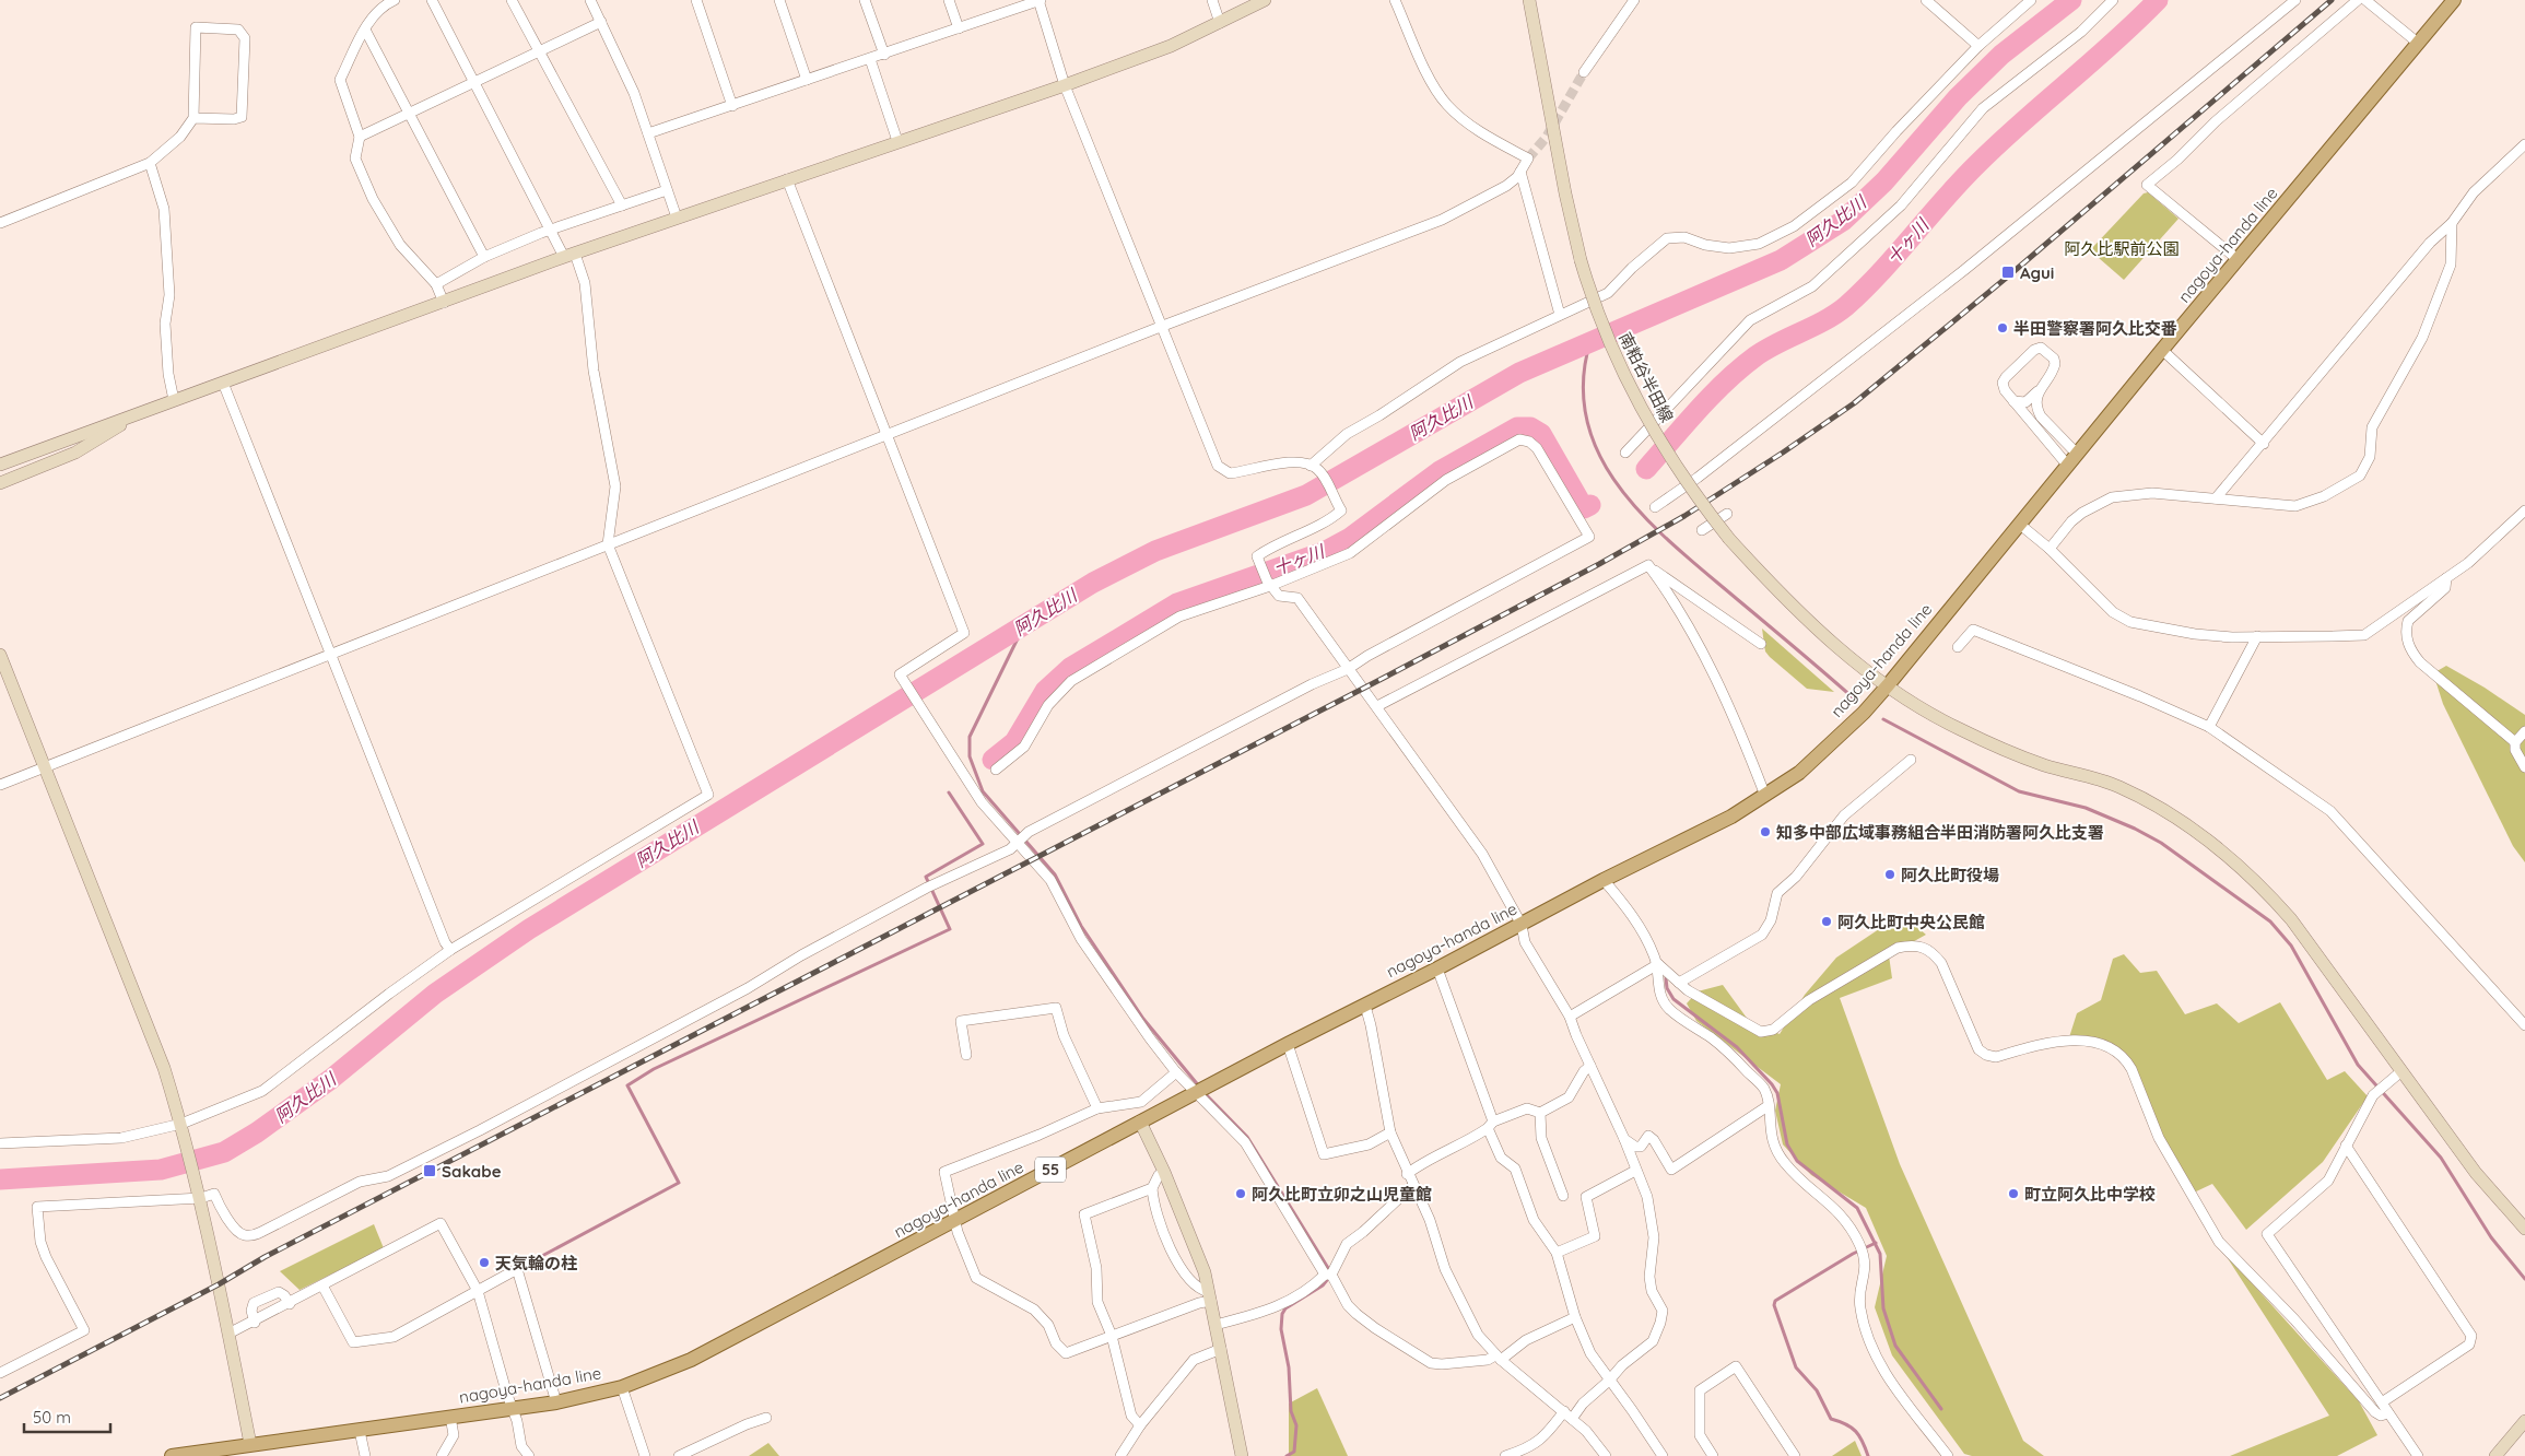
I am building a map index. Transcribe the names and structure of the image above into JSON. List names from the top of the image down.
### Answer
{
  "streets": {
    "main road": ["nagoya-handa line", "55"],
    "street": ["南粕谷半田線"]
  },
  "crossings": [
    ["nagoya-handa line", "南粕谷半田線"]
  ],
  "water": ["阿久比川", "十ヶ川"],
  "parks": ["阿久比駅前公園"],
  "places": {
    "transit": ["Agui", "Sakabe"],
    "other": [
      "半田警察署阿久比交番",
      "知多中部広域事務組合半田消防署阿久比支署",
      "阿久比町役場",
      "阿久比町中央公民館",
      "阿久比町立卯之山児童館",
      "町立阿久比中学校",
      "天気輪の柱"
    ]
  },
  "scale_bar": "50 m"
}
